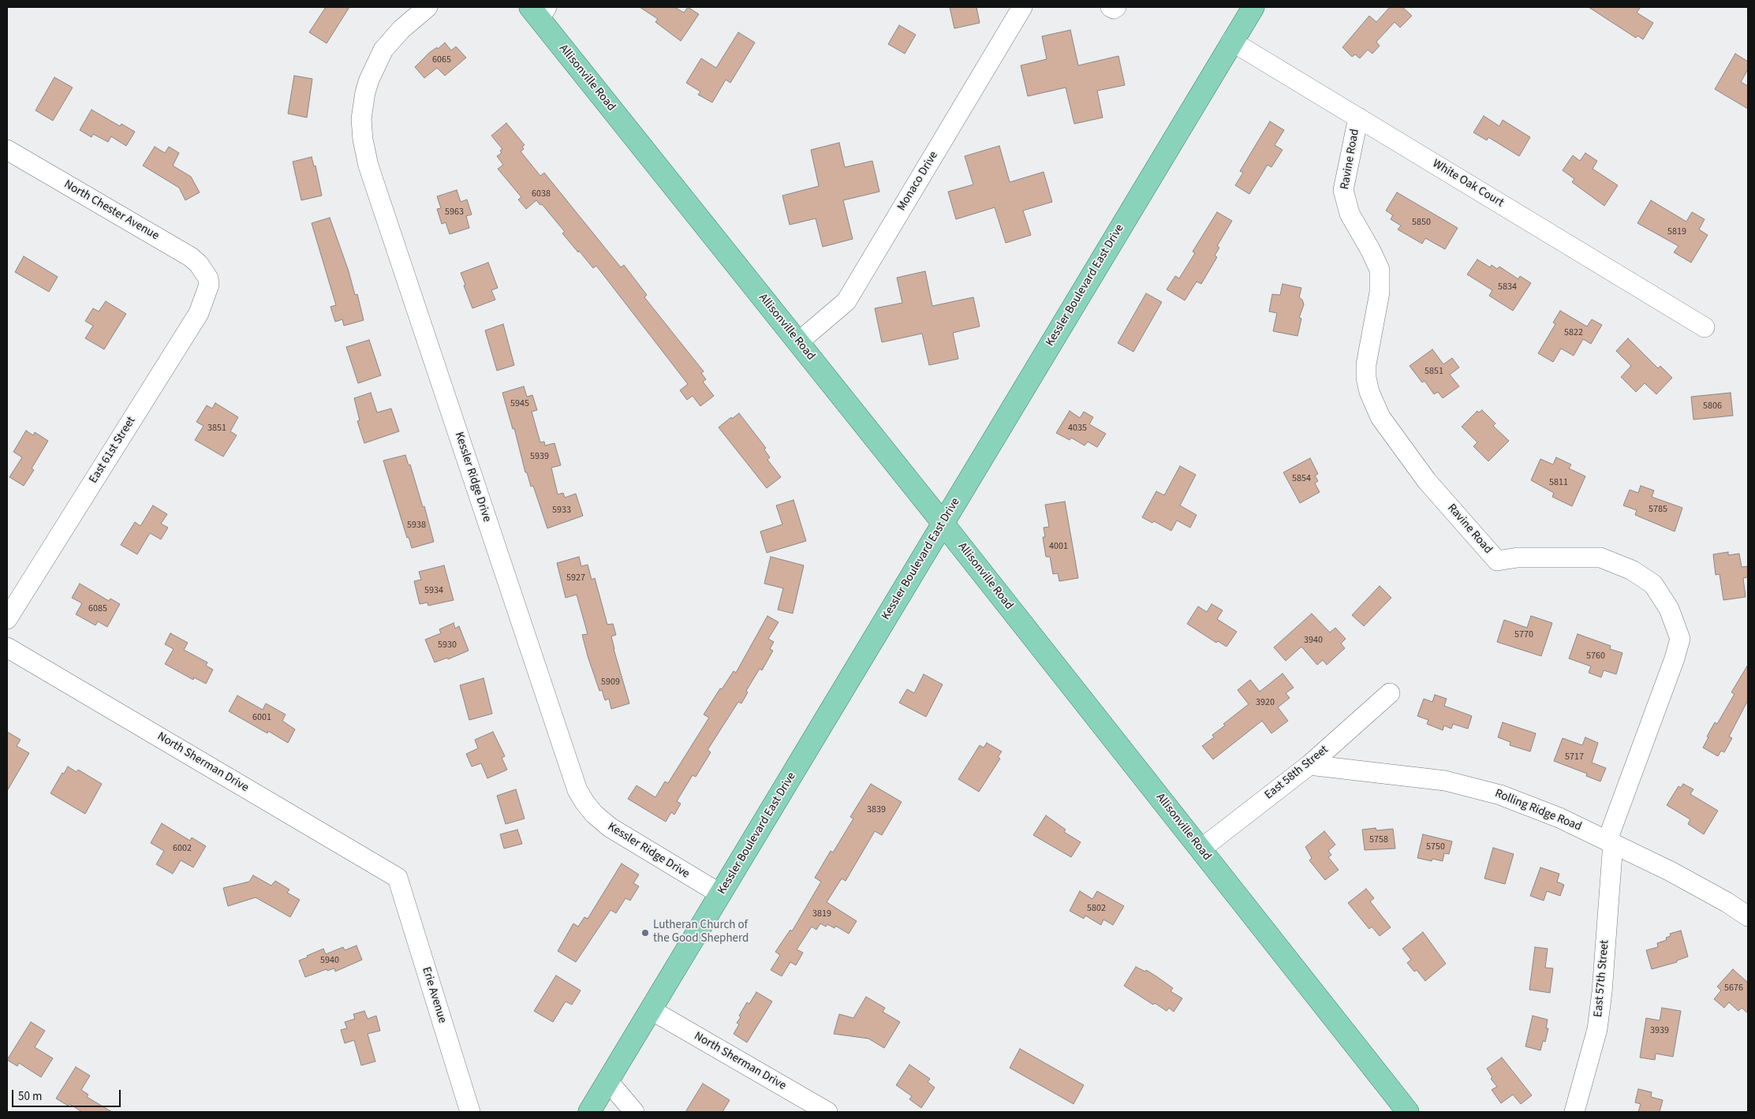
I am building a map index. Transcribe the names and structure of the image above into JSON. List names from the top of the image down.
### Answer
{
  "streets": {
    "main road": ["Allisonville Road", "Kessler Boulevard East Drive"],
    "street": [
      "Ravine Road",
      "Monaco Drive",
      "White Oak Court",
      "North Chester Avenue",
      "East 61st Street",
      "Kessler Ridge Drive",
      "North Sherman Drive",
      "East 58th Street",
      "Rolling Ridge Road",
      "East 57th Street",
      "Erie Avenue"
    ]
  },
  "crossings": [
    ["Allisonville Road", "Monaco Drive"],
    ["Allisonville Road", "Kessler Boulevard East Drive"],
    ["Allisonville Road", "East 58th Street"],
    ["Ravine Road", "White Oak Court"],
    ["Ravine Road", "Rolling Ridge Road"],
    ["Ravine Road", "East 57th Street"],
    ["White Oak Court", "Kessler Boulevard East Drive"],
    ["North Chester Avenue", "East 61st Street"],
    ["Kessler Boulevard East Drive", "Kessler Ridge Drive"],
    ["Kessler Boulevard East Drive", "North Sherman Drive"],
    ["North Sherman Drive", "Erie Avenue"],
    ["East 58th Street", "Rolling Ridge Road"],
    ["Rolling Ridge Road", "East 57th Street"]
  ],
  "places": ["Lutheran Church of the Good Shepherd"],
  "house_numbers": [
    "6065",
    "6038",
    "5963",
    "5850",
    "5819",
    "5834",
    "5822",
    "5851",
    "5945",
    "5806",
    "3851",
    "4035",
    "5939",
    "5854",
    "5811",
    "5785",
    "5933",
    "5938",
    "4001",
    "5927",
    "5934",
    "6085",
    "5770",
    "3940",
    "5930",
    "5760",
    "5909",
    "3920",
    "6001",
    "5717",
    "3839",
    "5758",
    "5750",
    "6002",
    "5802",
    "3819",
    "5940",
    "5676",
    "3939"
  ],
  "scale_bar": "50 m"
}
